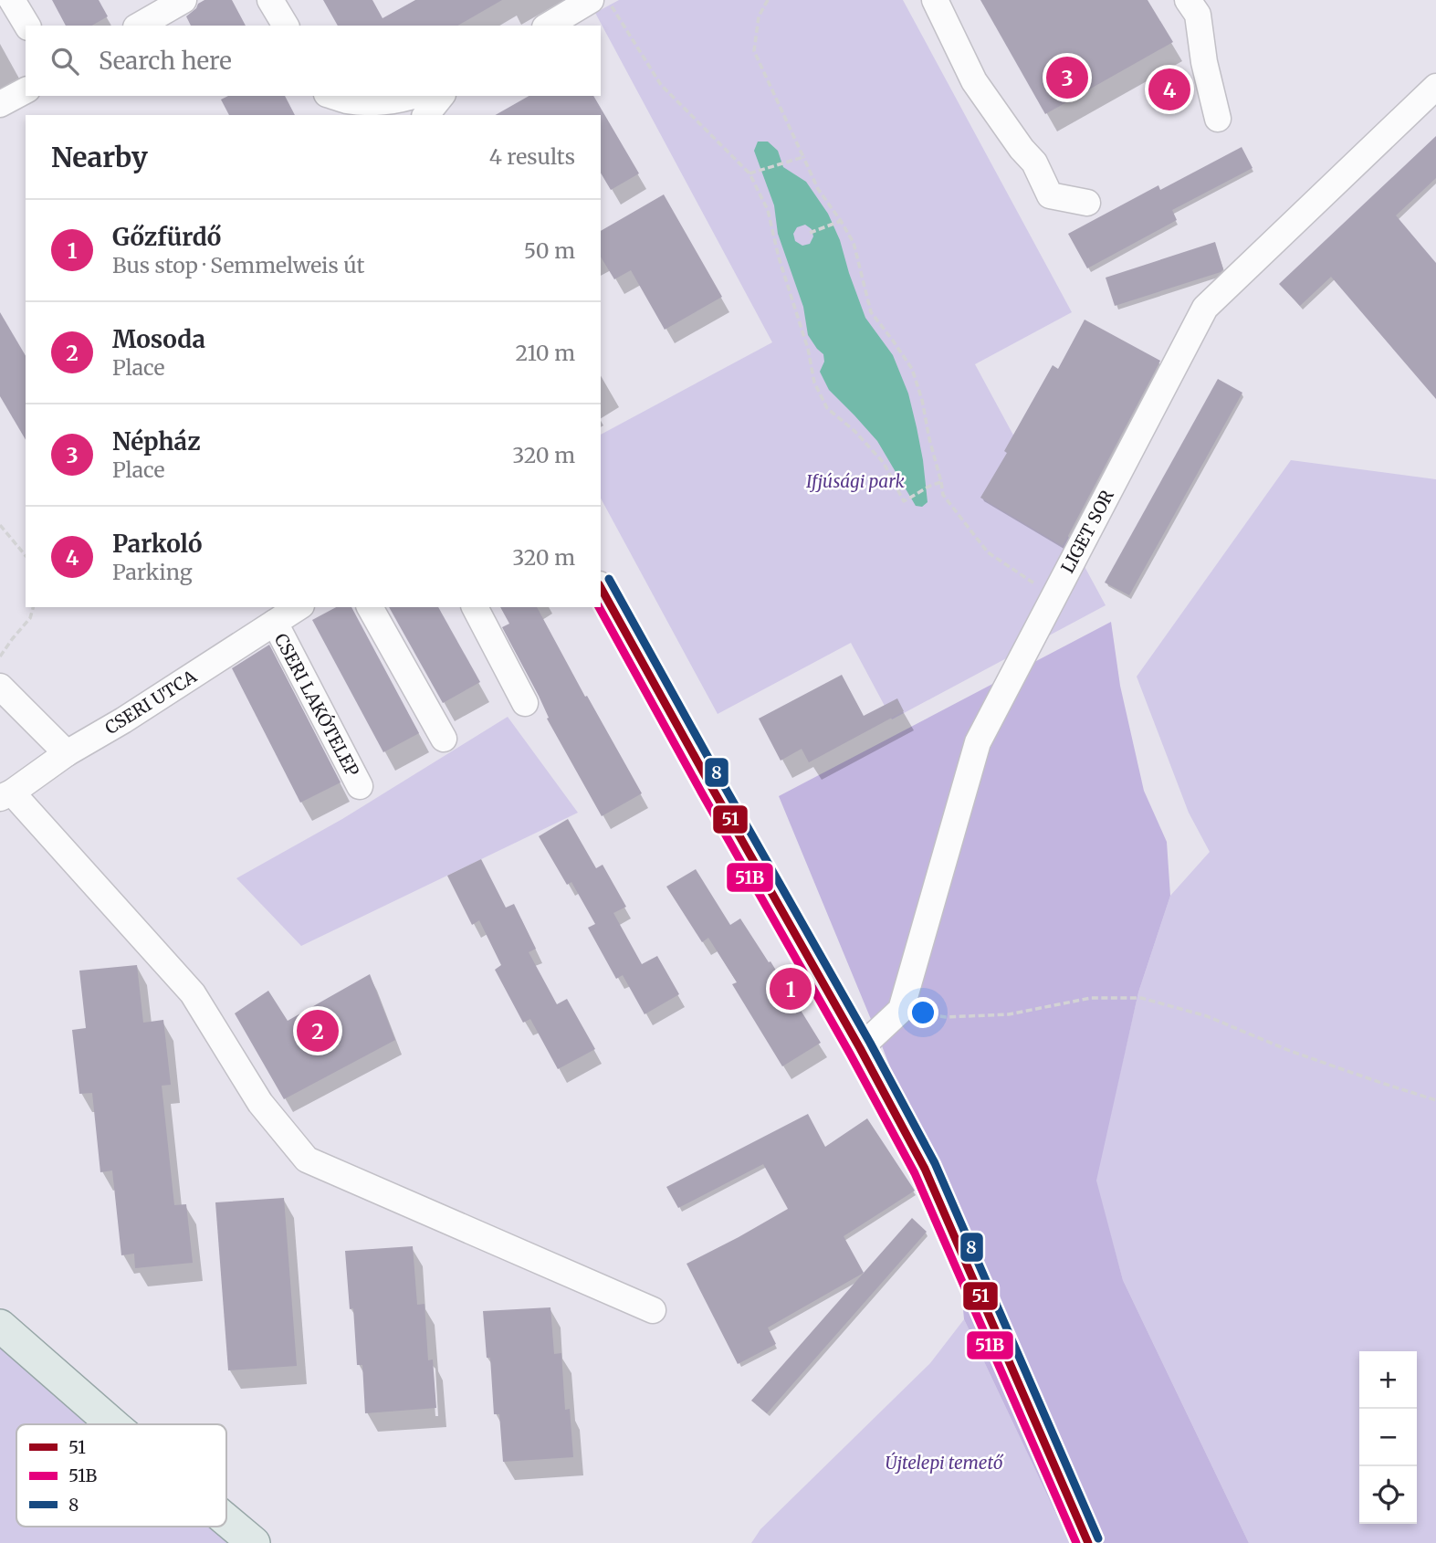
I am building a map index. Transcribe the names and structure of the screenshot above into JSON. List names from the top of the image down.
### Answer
{
  "streets": {
    "street": ["LIGET SOR", "CSERI UTCA", "CSERI LAKÓTELEP"]
  },
  "crossings": [
    ["CSERI UTCA", "CSERI LAKÓTELEP"]
  ],
  "parks": ["Ifjúsági park", "Újtelepi temető"],
  "lines": ["transit line 8", "transit line 51", "transit line 51B"],
  "legend": ["51", "51B", "8"],
  "page": {
    "search": "Search here",
    "pins": [
      "3",
      "4",
      "1",
      "2"
    ],
    "heading": ["Nearby", "4 results"],
    "list": [
      {
        "mark": "1",
        "name": "Gőzfürdő",
        "note": "Bus stop · Semmelweis út",
        "value": "50 m"
      },
      {
        "mark": "2",
        "name": "Mosoda",
        "note": "Place",
        "value": "210 m"
      },
      {
        "mark": "3",
        "name": "Népház",
        "note": "Place",
        "value": "320 m"
      },
      {
        "mark": "4",
        "name": "Parkoló",
        "note": "Parking",
        "value": "320 m"
      }
    ],
    "map_buttons": ["+", "−"]
  }
}
